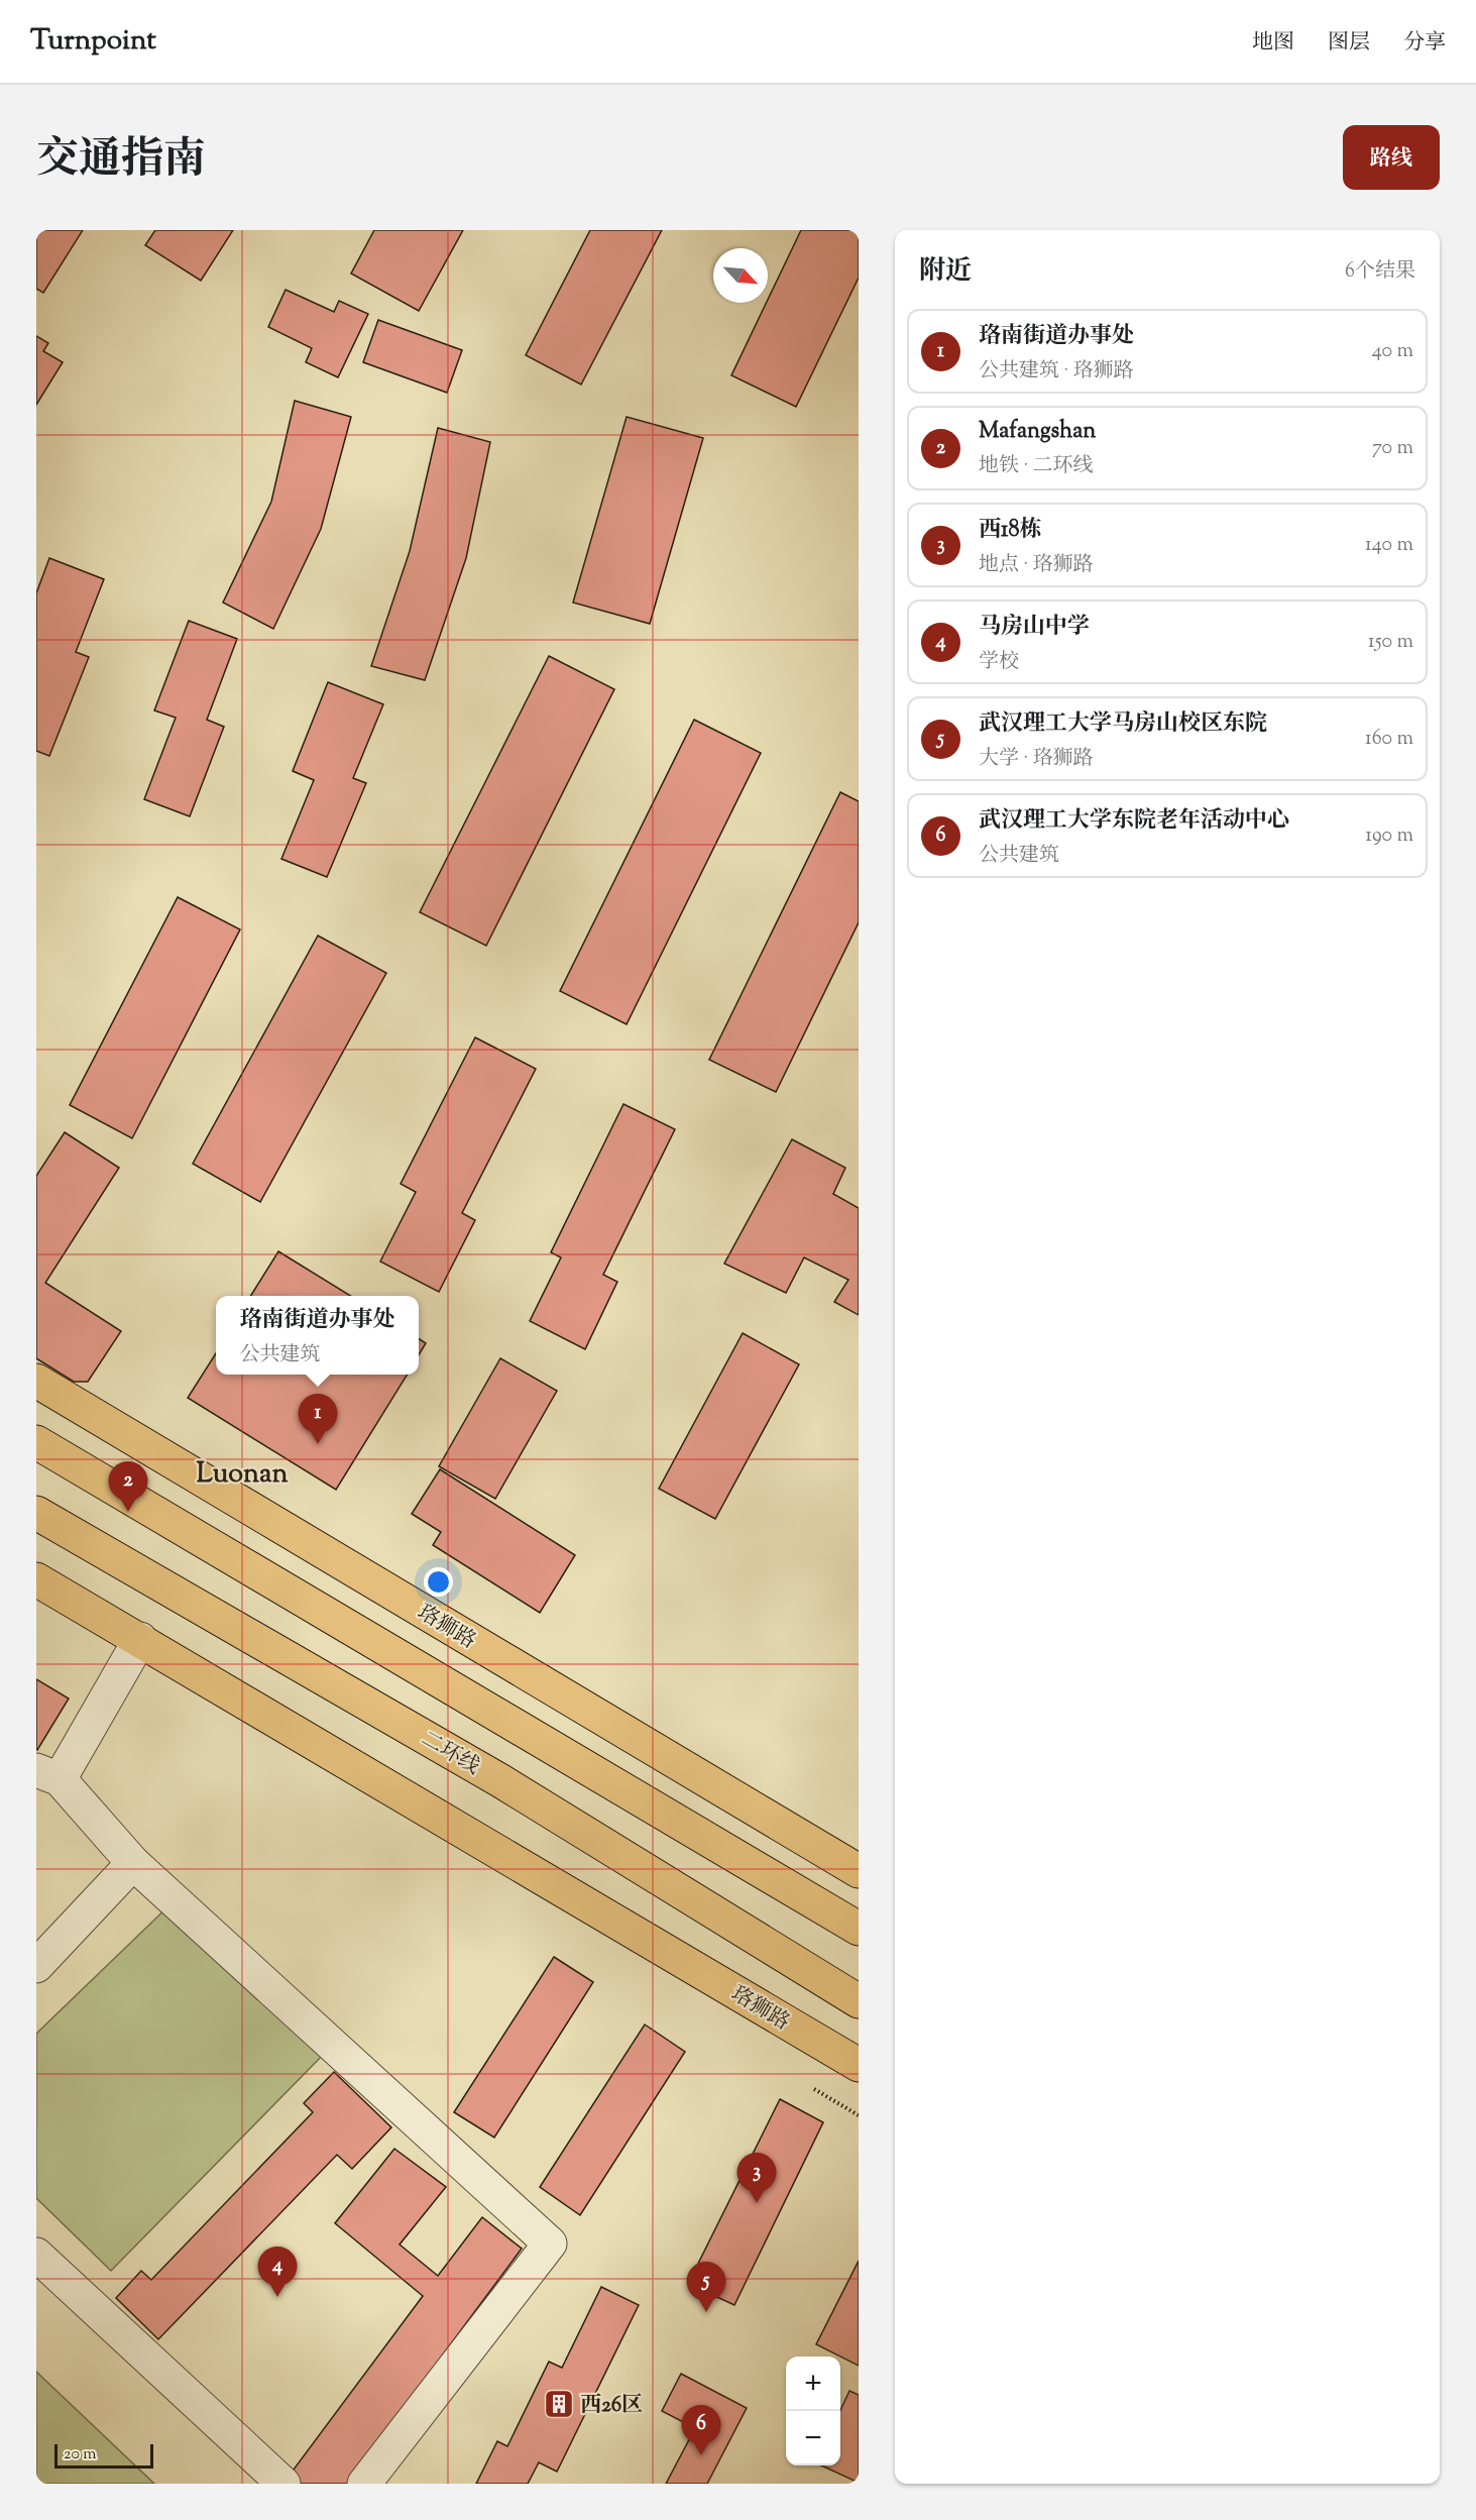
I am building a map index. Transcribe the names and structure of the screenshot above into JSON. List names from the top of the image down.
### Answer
{
  "streets": {
    "main road": ["珞狮路", "二环线"]
  },
  "districts": ["Luonan"],
  "places": {
    "building": ["西26区"]
  },
  "scale_bar": "20 m",
  "north": "bottom right",
  "page": {
    "header": "Turnpoint",
    "nav": ["地图", "图层", "分享"],
    "title": "交通指南",
    "buttons": "路线",
    "heading": ["附近", "6个结果"],
    "list": [
      {
        "mark": "1",
        "name": "珞南街道办事处",
        "note": "公共建筑 · 珞狮路",
        "value": "40 m"
      },
      {
        "mark": "2",
        "name": "Mafangshan",
        "note": "地铁 · 二环线",
        "value": "70 m"
      },
      {
        "mark": "3",
        "name": "西18栋",
        "note": "地点 · 珞狮路",
        "value": "140 m"
      },
      {
        "mark": "4",
        "name": "马房山中学",
        "note": "学校",
        "value": "150 m"
      },
      {
        "mark": "5",
        "name": "武汉理工大学马房山校区东院",
        "note": "大学 · 珞狮路",
        "value": "160 m"
      },
      {
        "mark": "6",
        "name": "武汉理工大学东院老年活动中心",
        "note": "公共建筑",
        "value": "190 m"
      }
    ],
    "popup": ["珞南街道办事处", "公共建筑"],
    "pins": [
      "1",
      "2",
      "3",
      "4",
      "5",
      "6"
    ],
    "map_buttons": ["+", "−"],
    "scale": "20 m"
  }
}
